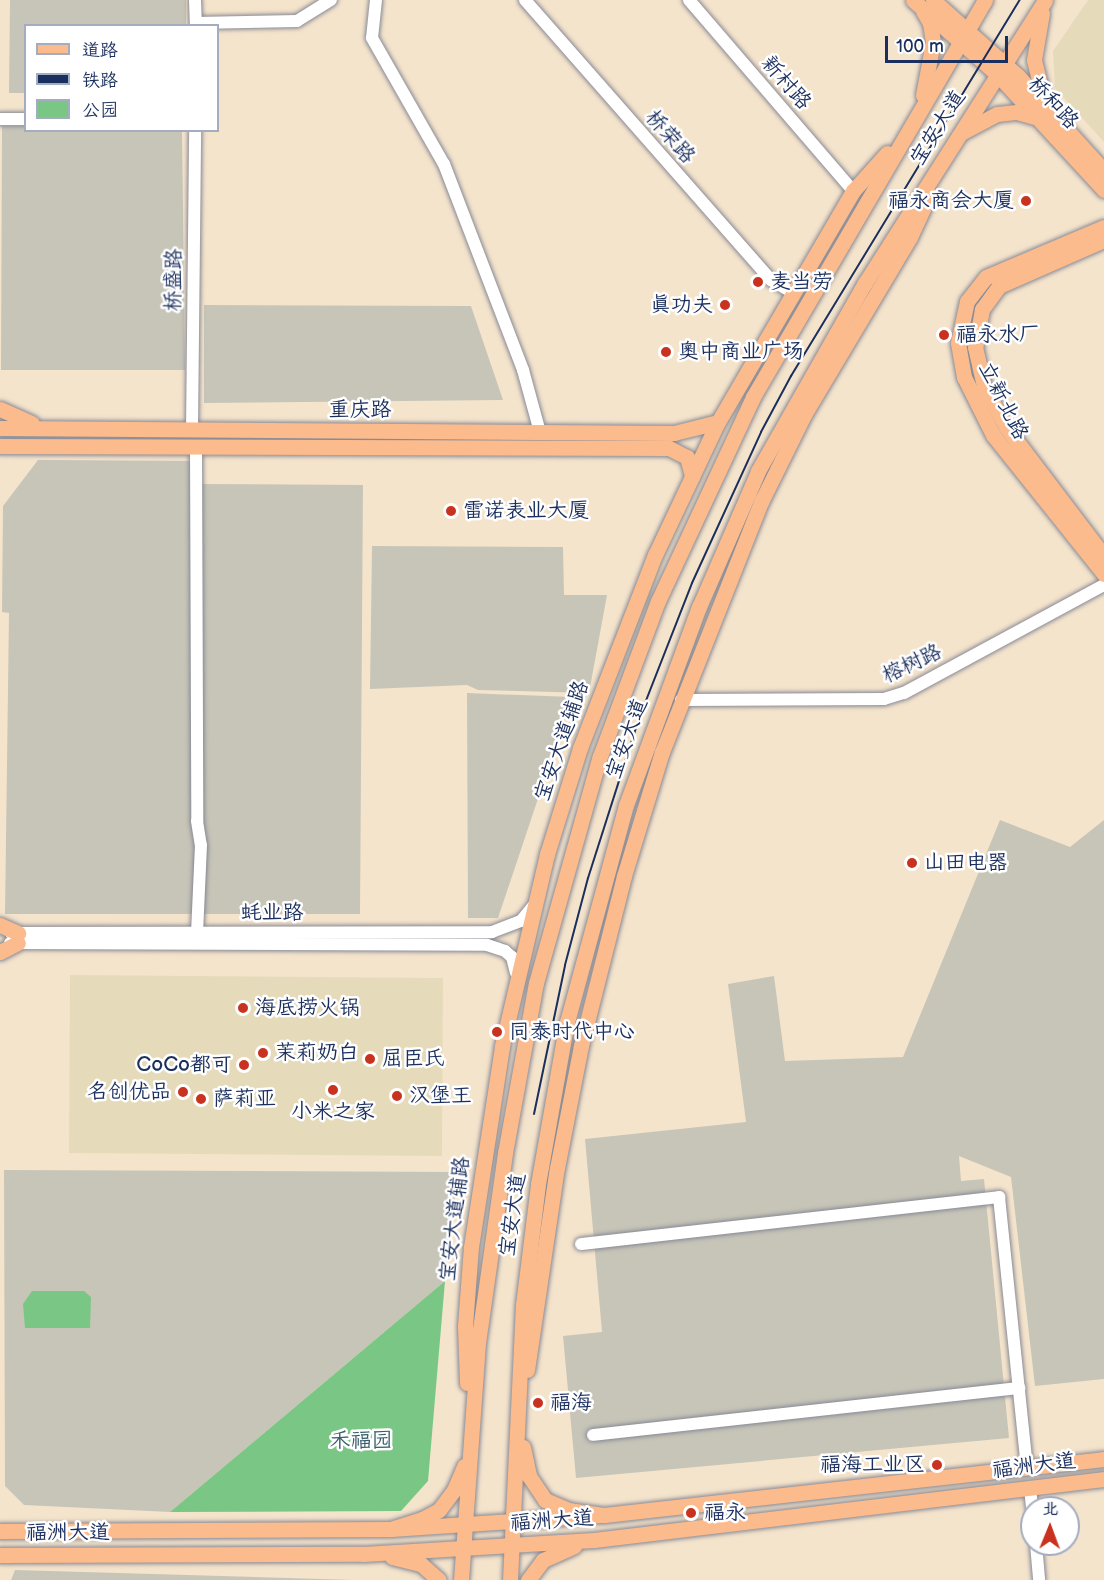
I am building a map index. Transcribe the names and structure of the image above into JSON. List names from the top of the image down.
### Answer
{
  "streets": {
    "main road": [
      "桥和路",
      "宝安大道",
      "立新北路",
      "重庆路",
      "宝安大道辅路",
      "福洲大道"
    ],
    "street": [
      "新村路",
      "桥荣路",
      "桥盛路",
      "榕树路",
      "蚝业路"
    ]
  },
  "crossings": [
    ["新村路", "宝安大道辅路"],
    ["桥和路", "宝安大道"],
    ["宝安大道", "宝安大道辅路"],
    ["宝安大道", "福洲大道"],
    ["桥荣路", "宝安大道辅路"],
    ["桥盛路", "重庆路"],
    ["重庆路", "宝安大道辅路"],
    ["宝安大道辅路", "蚝业路"]
  ],
  "parks": ["禾福园"],
  "places": [
    "福永商会大厦",
    "麦当劳",
    "真功夫",
    "福永水厂",
    "奥中商业广场",
    "雷诺表业大厦",
    "山田电器",
    "海底捞火锅",
    "同泰时代中心",
    "茉莉奶白",
    "屈臣氏",
    "CoCo都可",
    "小米之家",
    "名创优品",
    "汉堡王",
    "萨莉亚",
    "福海",
    "福海工业区",
    "福永"
  ],
  "legend": ["道路", "铁路", "公园"],
  "scale_bar": "100 m",
  "north": "top"
}
